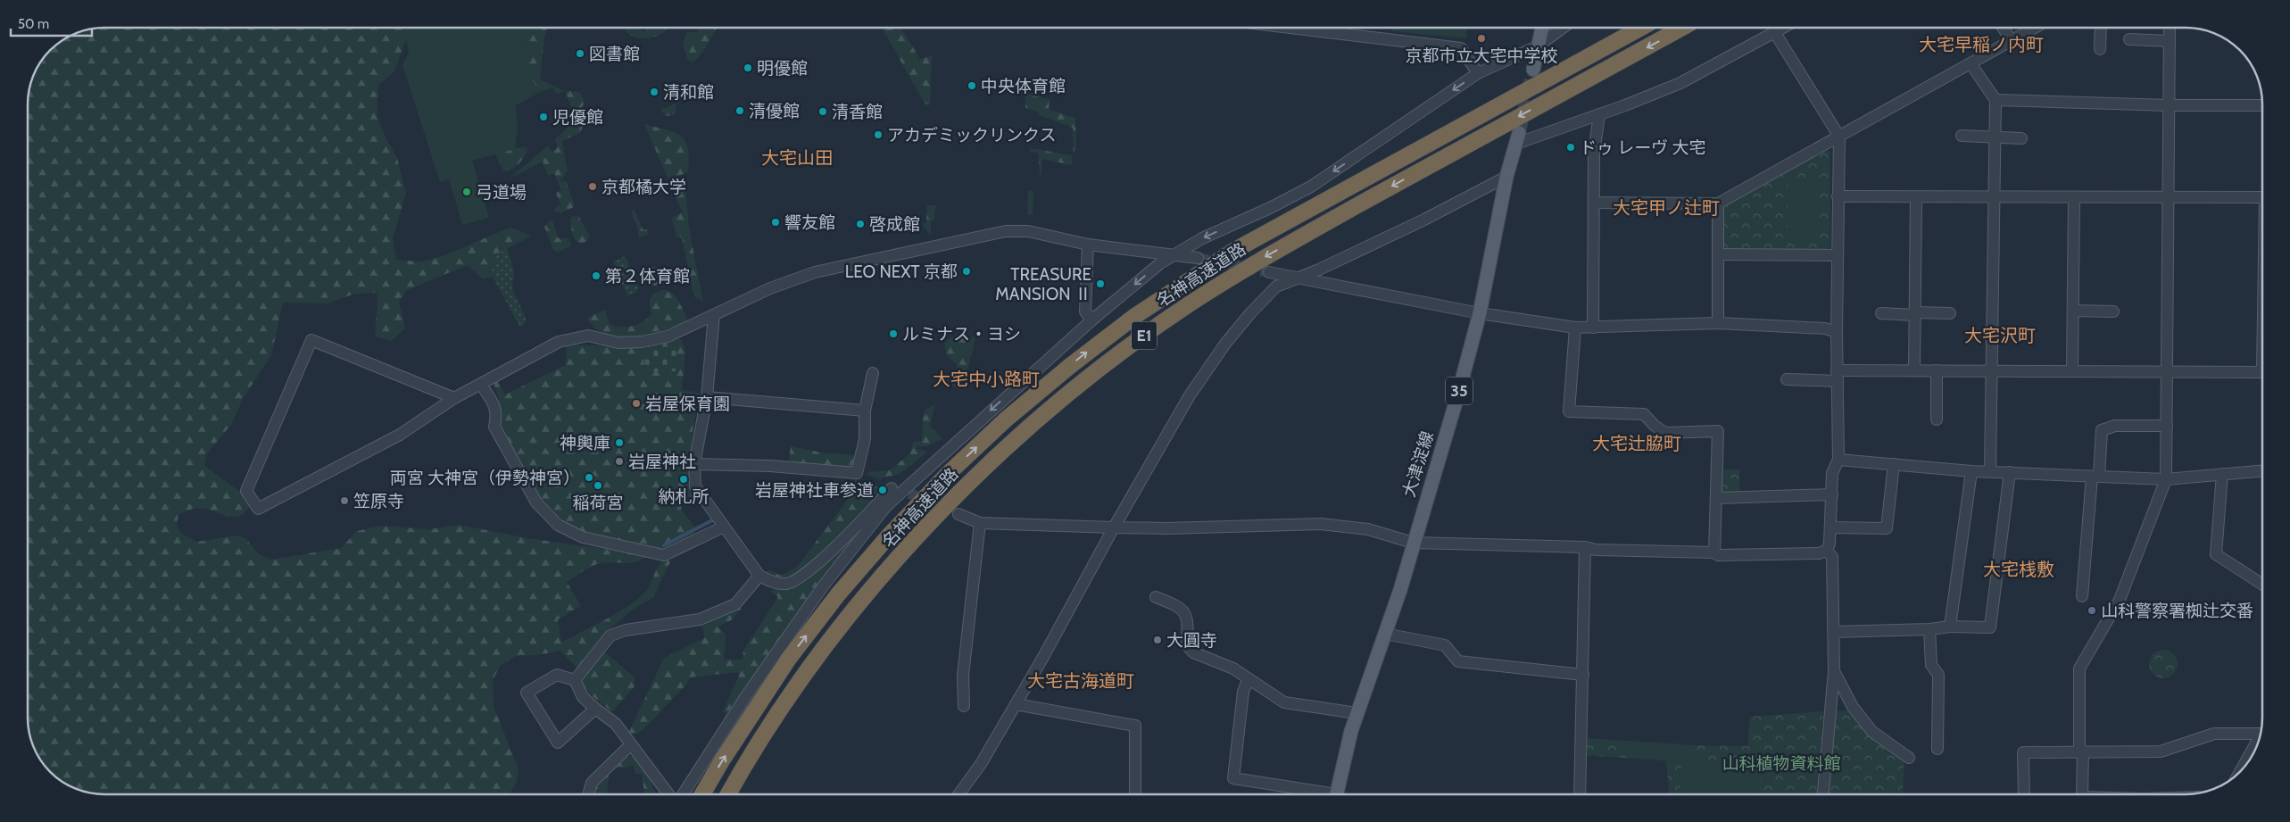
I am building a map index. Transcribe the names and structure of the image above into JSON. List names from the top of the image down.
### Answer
{
  "streets": {
    "highway": ["名神高速道路", "E1"],
    "main road": ["35", "大津淀線"]
  },
  "districts": [
    "大宅早稲ノ内町",
    "大宅山田",
    "大宅甲ノ辻町",
    "大宅沢町",
    "大宅中小路町",
    "大宅辻脇町",
    "大宅桟敷",
    "大宅古海道町"
  ],
  "parks": ["山科植物資料館"],
  "places": [
    "京都市立大宅中学校",
    "図書館",
    "明優館",
    "中央体育館",
    "清和館",
    "清優館",
    "清香館",
    "児優館",
    "アカデミックリンクス",
    "ドゥ レーヴ 大宅",
    "京都橘大学",
    "弓道場",
    "響友館",
    "啓成館",
    "LEO NEXT 京都",
    "第２体育館",
    "TREASURE MANSION Ⅱ",
    "ルミナス・ヨシ",
    "岩屋保育園",
    "神輿庫",
    "岩屋神社",
    "両宮 大神宮（伊勢神宮）",
    "納札所",
    "稲荷宮",
    "岩屋神社車参道",
    "笠原寺",
    "山科警察署椥辻交番",
    "大圓寺"
  ],
  "scale_bar": "50 m"
}
